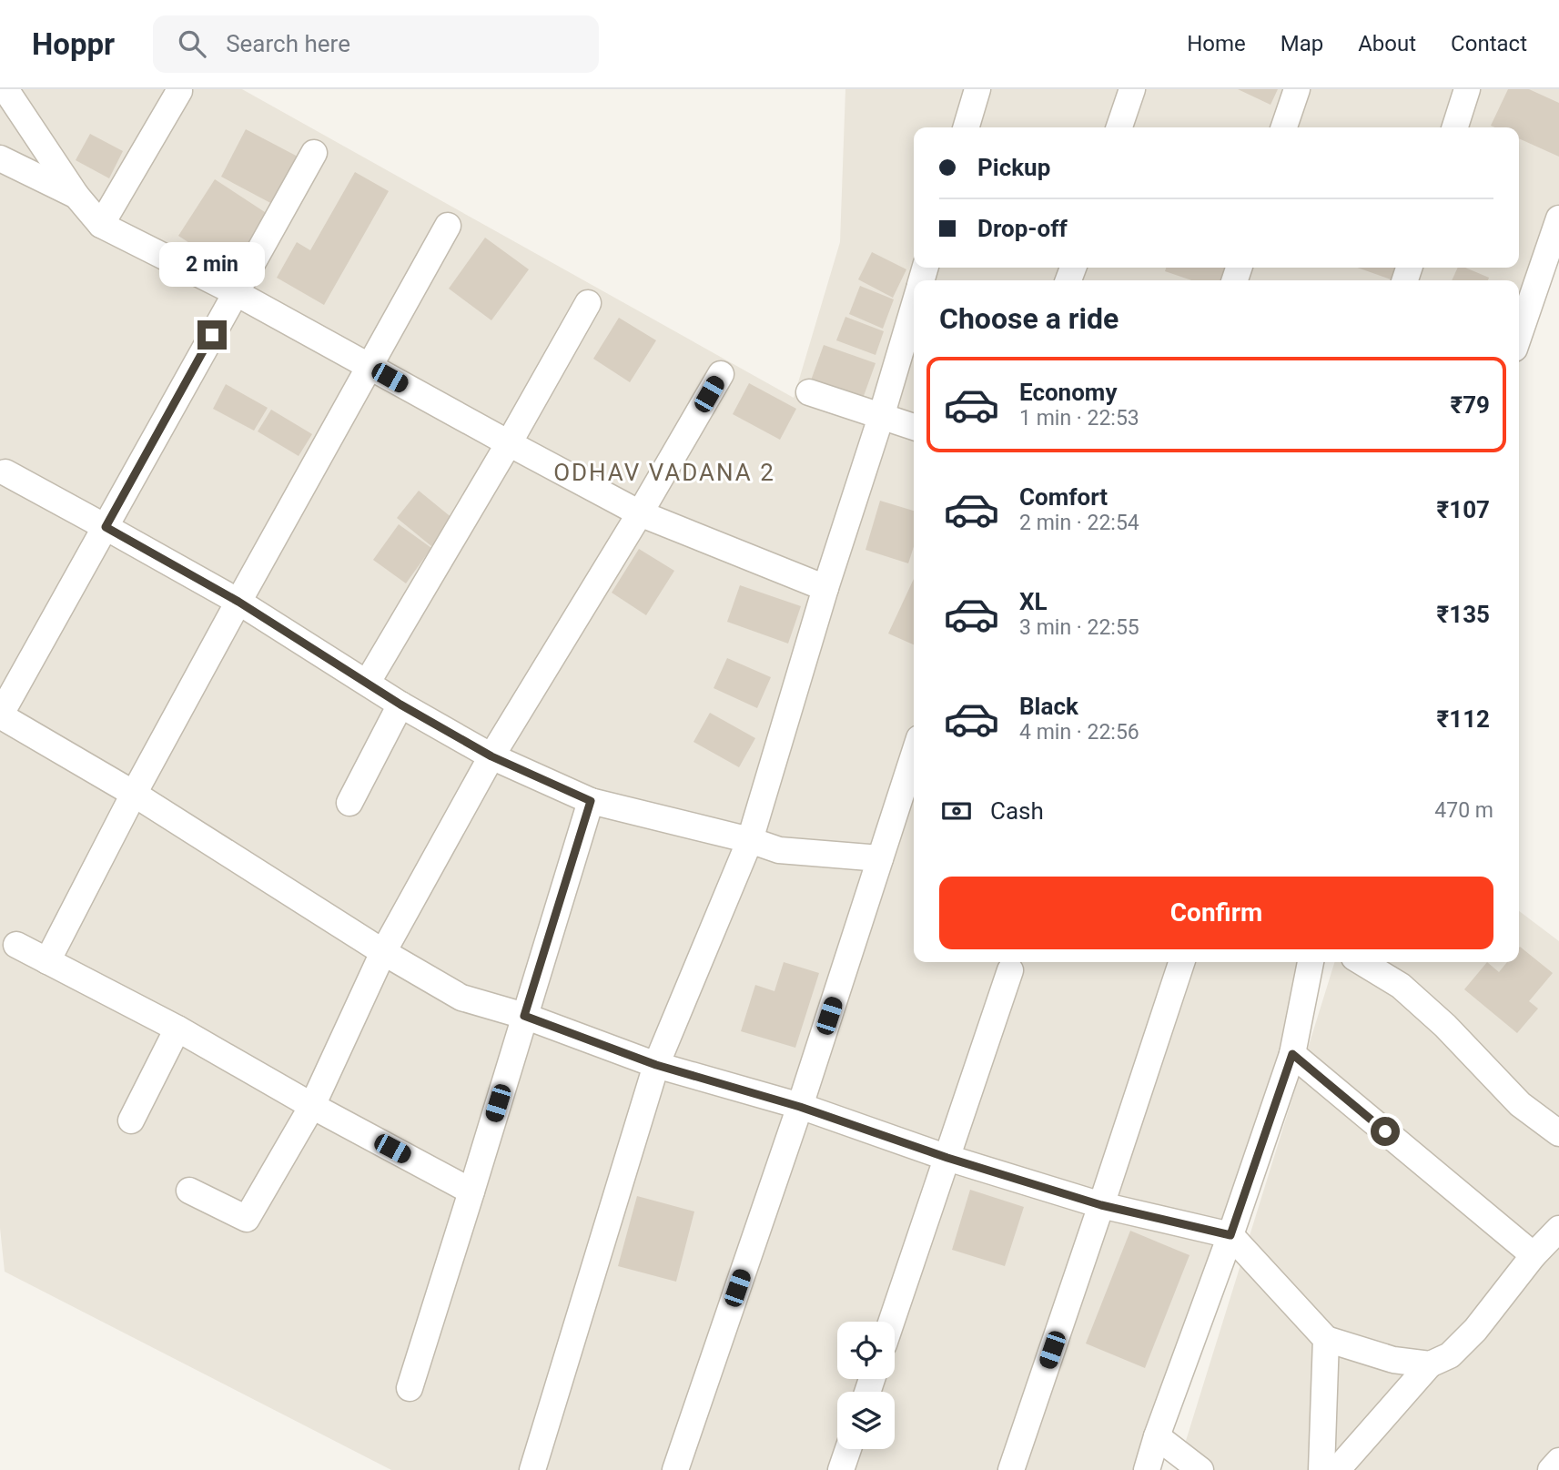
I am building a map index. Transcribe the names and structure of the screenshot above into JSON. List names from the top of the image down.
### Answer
{
  "districts": ["ODHAV VADANA 2"],
  "page": {
    "header": "Hoppr",
    "search": "Search here",
    "nav": [
      "Home",
      "Map",
      "About",
      "Contact"
    ],
    "banner": ["Pickup", "Drop-off"],
    "bubble": "2 min",
    "heading": "Choose a ride",
    "list": [
      {
        "name": "Economy",
        "note": "1 min · 22:53",
        "value": "₹79"
      },
      {
        "name": "Comfort",
        "note": "2 min · 22:54",
        "value": "₹107"
      },
      {
        "name": "XL",
        "note": "3 min · 22:55",
        "value": "₹135"
      },
      {
        "name": "Black",
        "note": "4 min · 22:56",
        "value": "₹112"
      }
    ],
    "pay": ["Cash", "470 m"],
    "buttons": "Confirm"
  }
}
